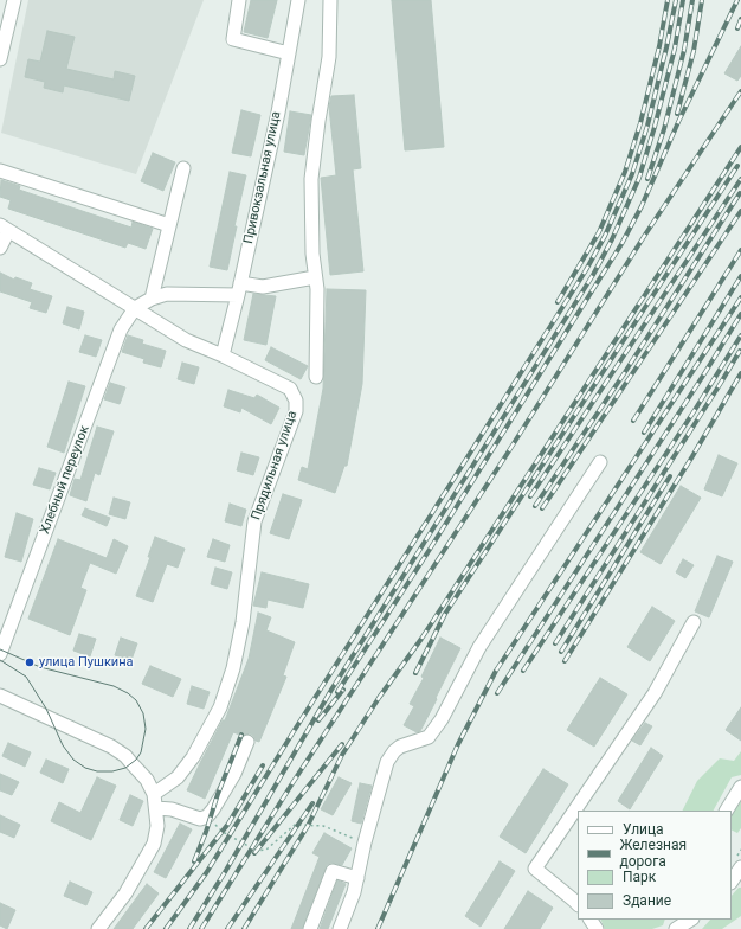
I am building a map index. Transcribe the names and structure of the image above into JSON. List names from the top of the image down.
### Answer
{
  "streets": {
    "street": ["Привокзальная улица", "Прядильная улица", "Хлебный переулок"]
  },
  "crossings": [
    ["Привокзальная улица", "Прядильная улица"],
    ["Прядильная улица", "Хлебный переулок"]
  ],
  "places": ["улица Пушкина"],
  "legend": [
    "Улица",
    "Железная дорога",
    "Парк",
    "Здание"
  ]
}
